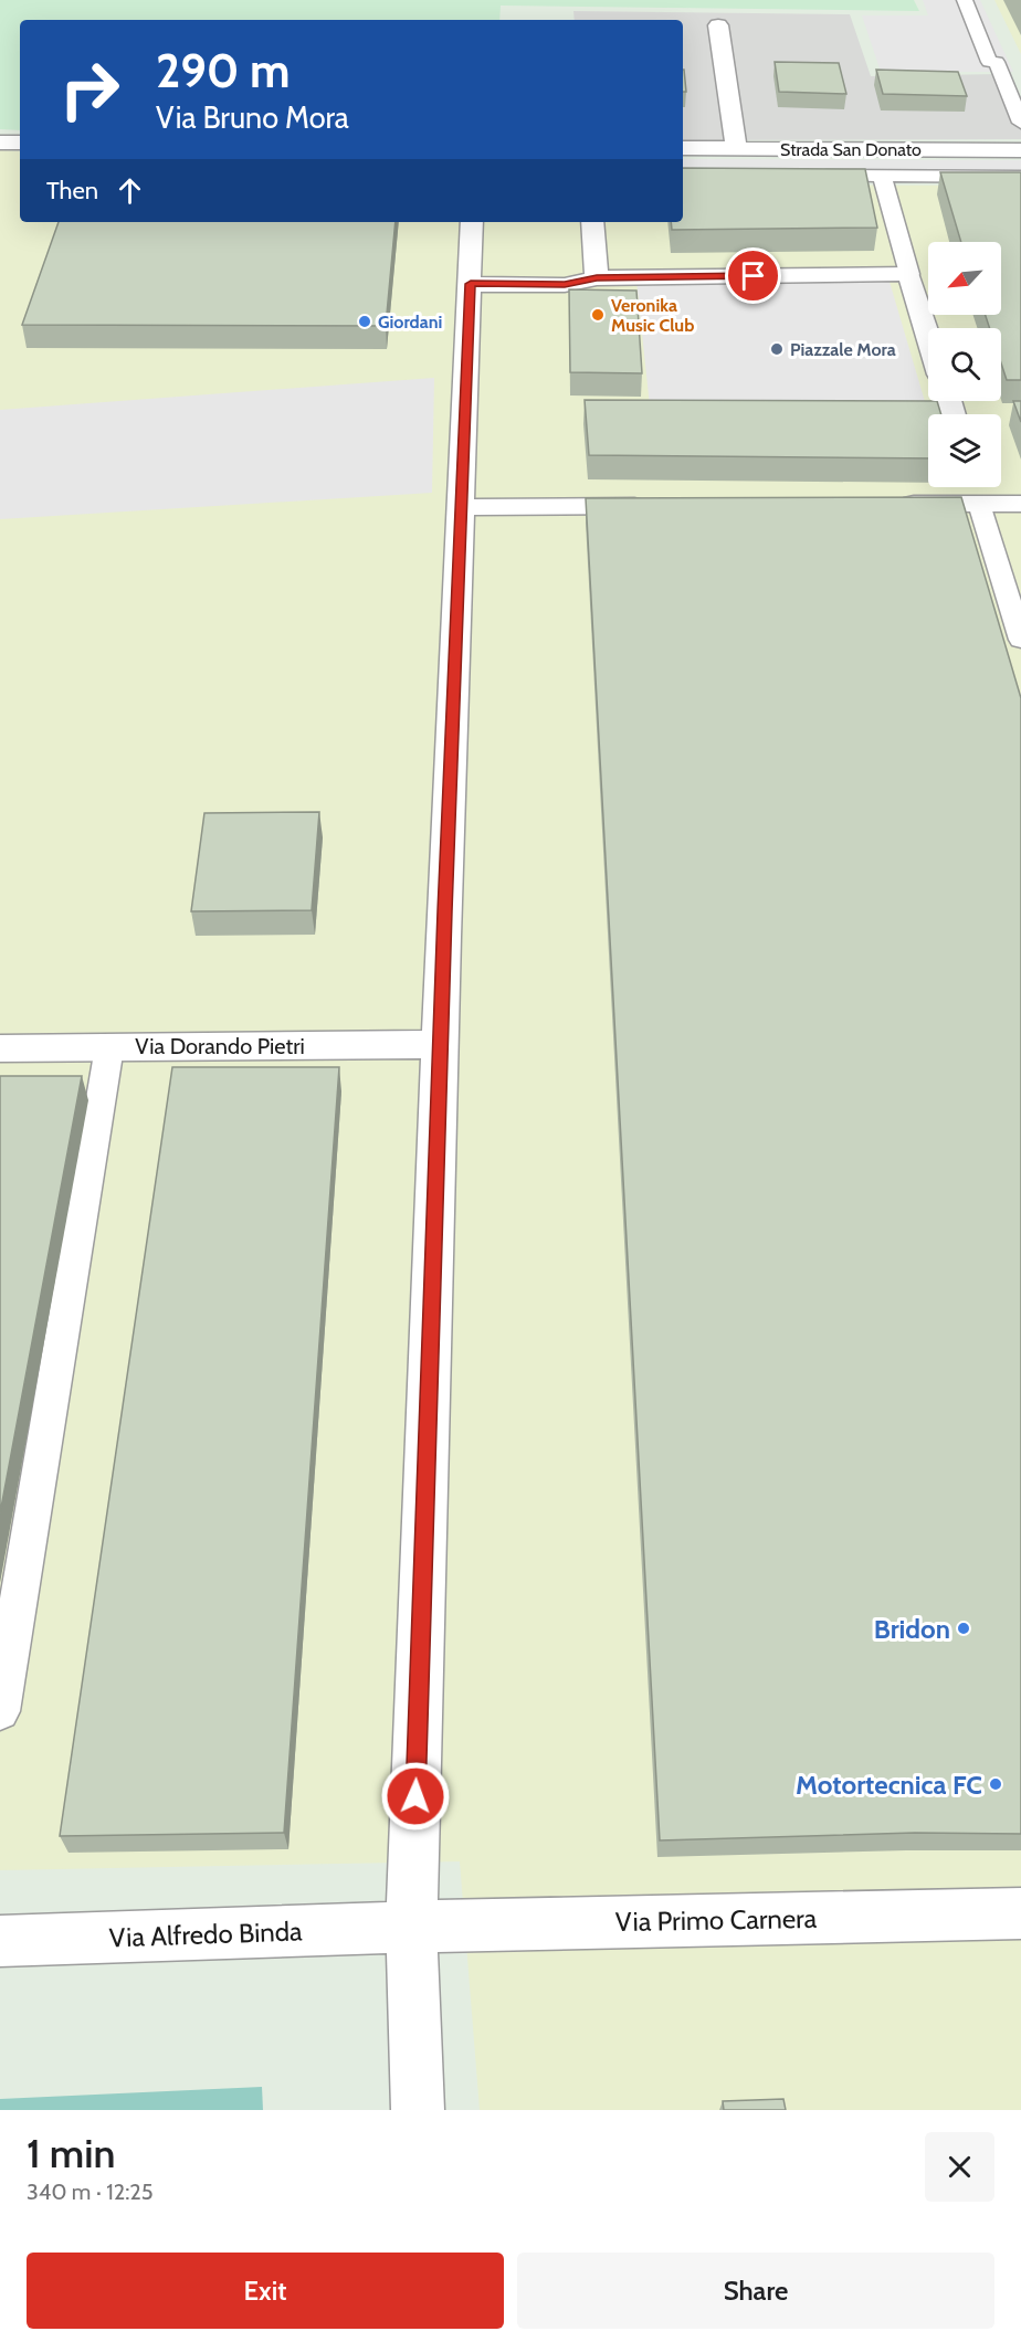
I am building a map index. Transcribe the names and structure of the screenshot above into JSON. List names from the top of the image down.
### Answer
{
  "streets": {
    "street": [
      "Strada San Donato",
      "Via Dorando Pietri",
      "Via Primo Carnera",
      "Via Alfredo Binda"
    ]
  },
  "crossings": [
    ["Via Primo Carnera", "Via Alfredo Binda"]
  ],
  "places": [
    "Veronika Music Club",
    "Giordani",
    "Piazzale Mora",
    "Bridon",
    "Motortecnica FC"
  ],
  "north": "bottom left",
  "page": {
    "turn": ["290 m", "Via Bruno Mora"],
    "then": "Then",
    "heading": ["1 min", "340 m · 12:25"],
    "buttons": ["Exit", "Share"]
  }
}
